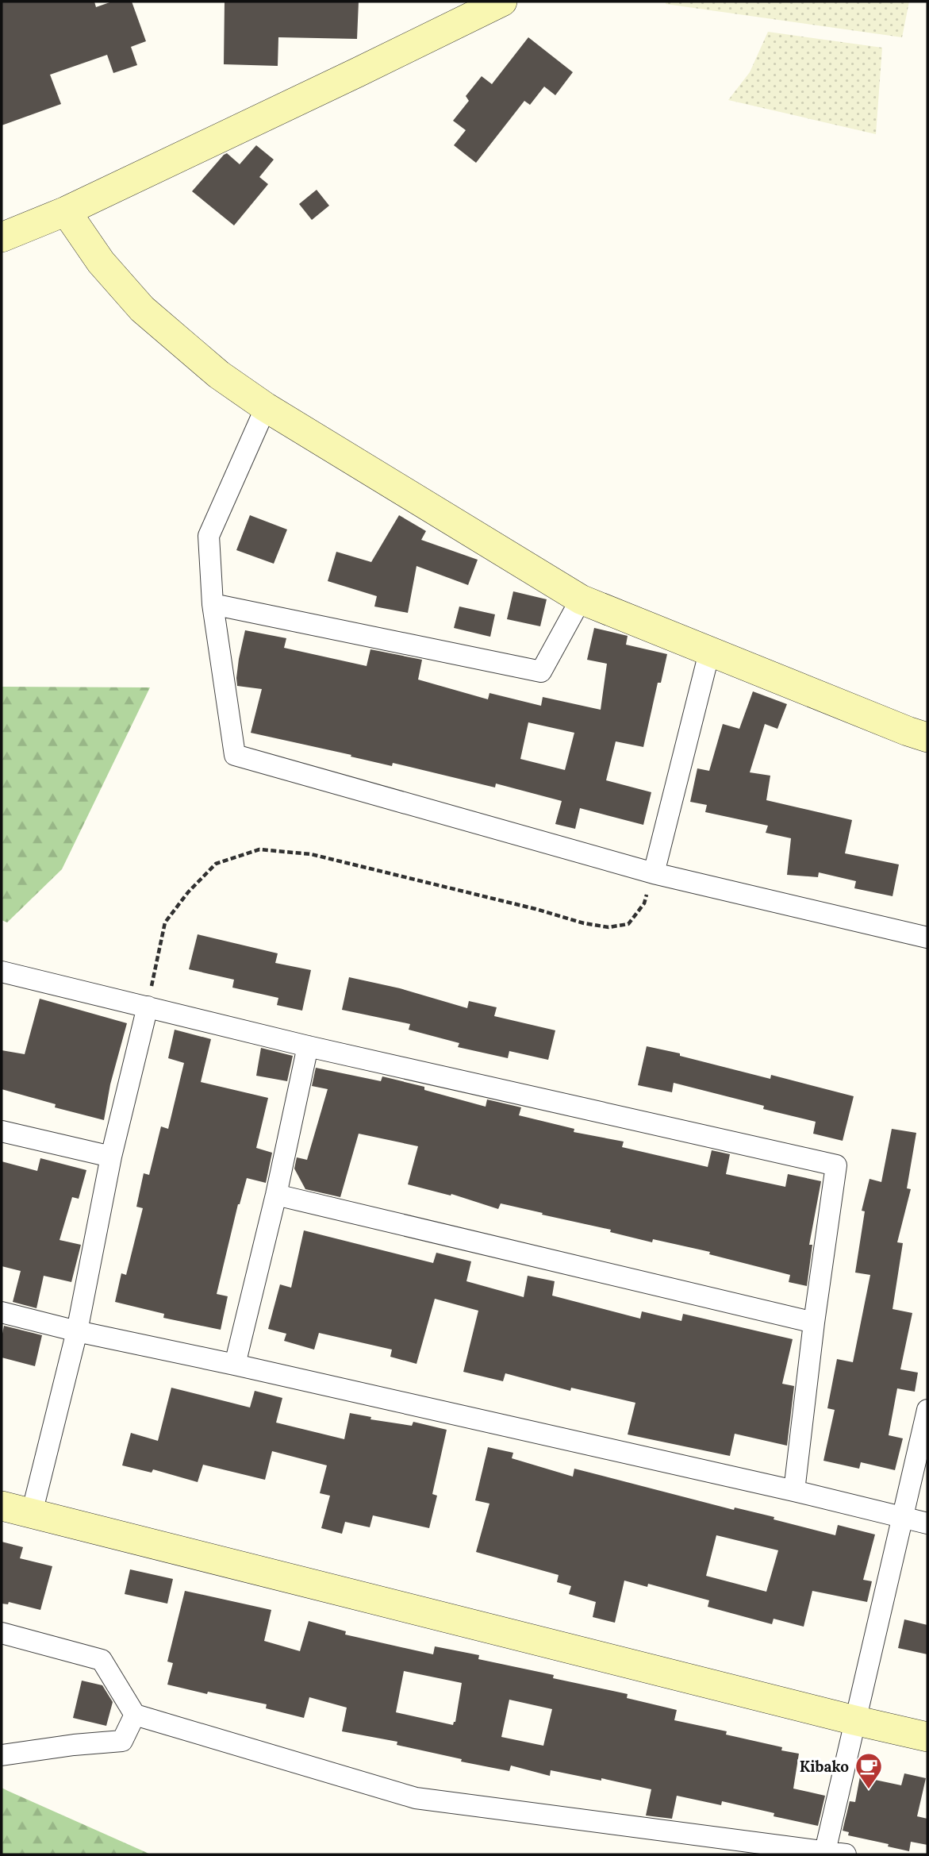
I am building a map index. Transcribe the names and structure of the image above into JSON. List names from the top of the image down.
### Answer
{
  "places": {
    "cafe": ["Kibako"]
  }
}
